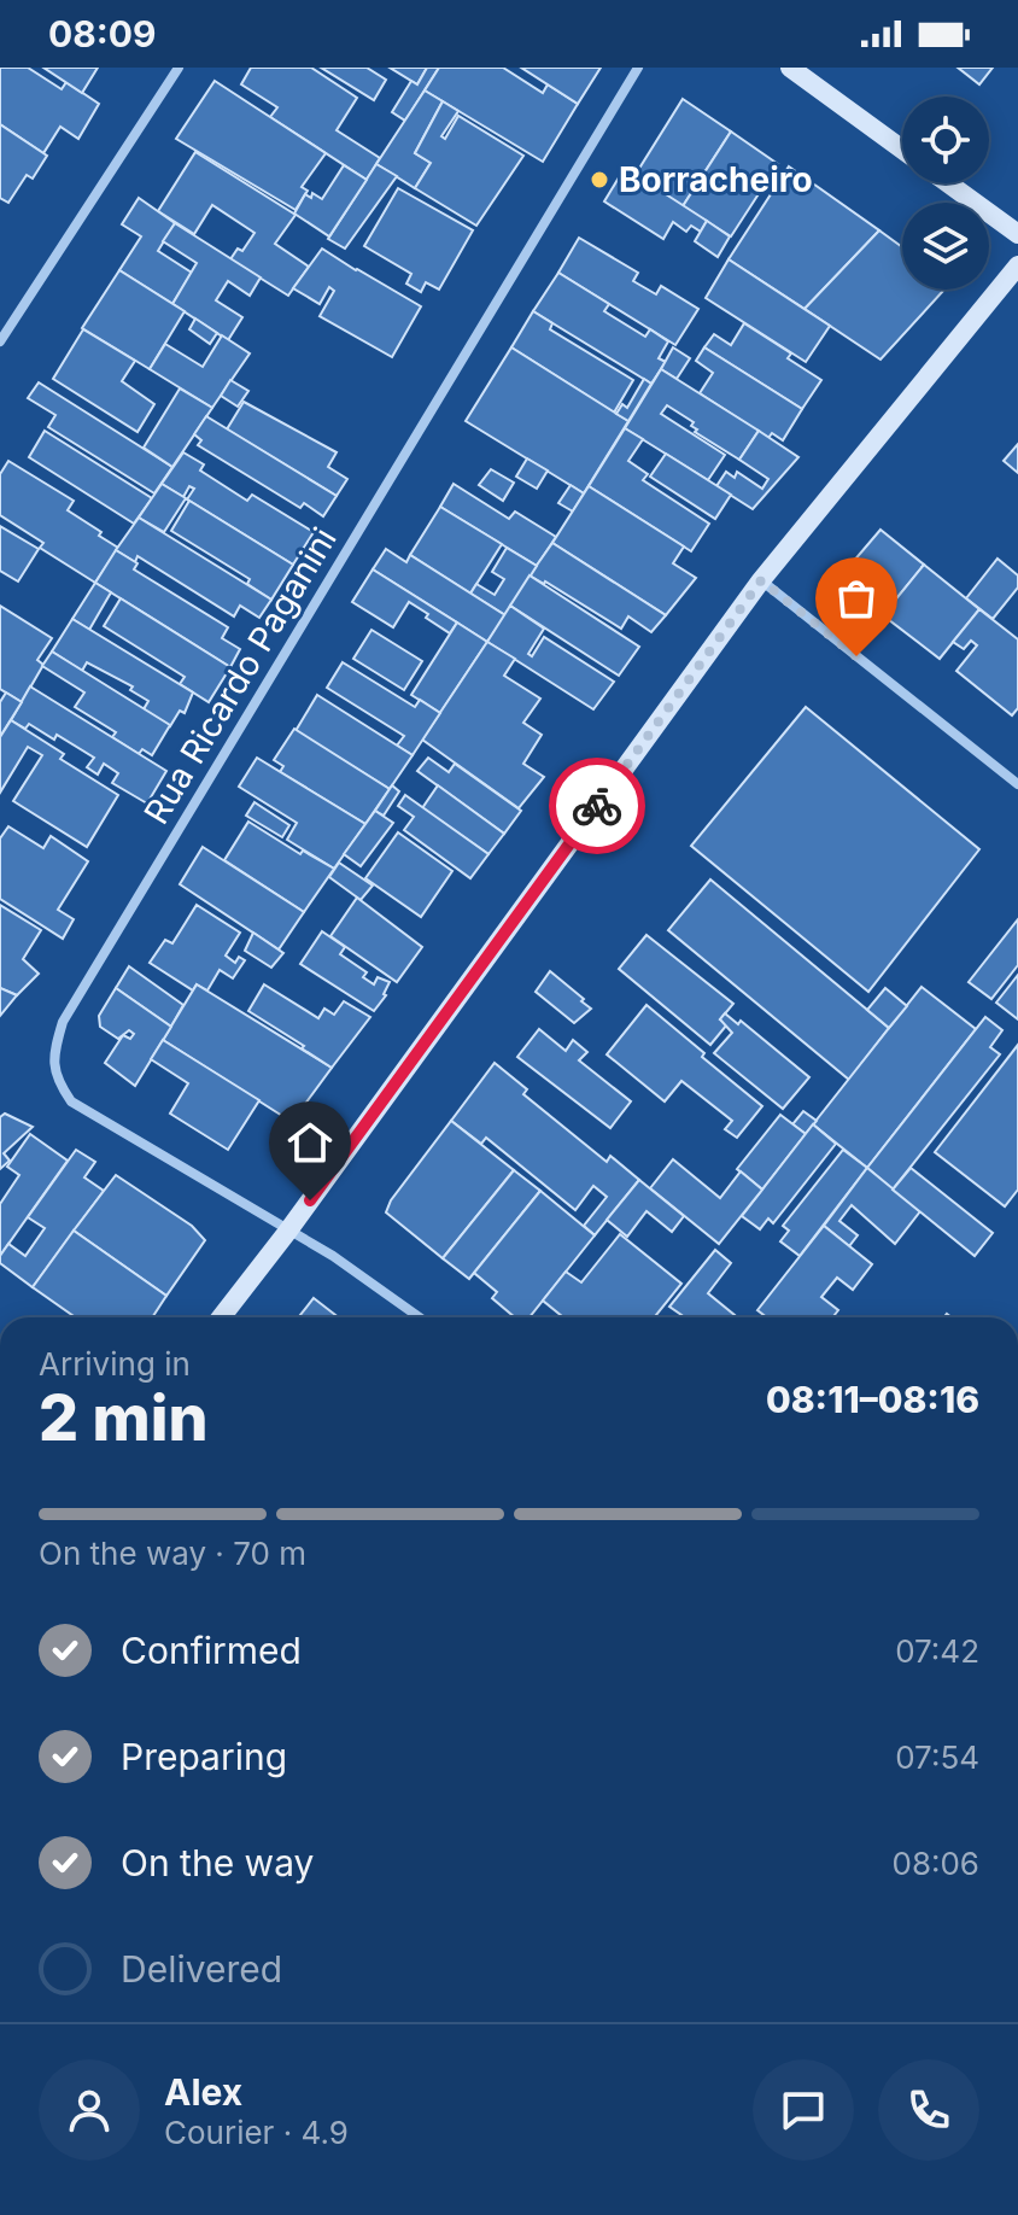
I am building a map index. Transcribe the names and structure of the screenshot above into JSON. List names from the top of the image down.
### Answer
{
  "streets": {
    "street": ["Rua Ricardo Paganini"]
  },
  "places": ["Borracheiro"],
  "page": {
    "status": "08:09",
    "heading": ["2 min", "Arriving in", "08:11–08:16"],
    "panel": ["Alex", "Courier · 4.9"],
    "bar": "On the way · 70 m",
    "list": [
      ["Confirmed", "07:42"],
      ["Preparing", "07:54"],
      ["On the way", "08:06"],
      "Delivered"
    ]
  }
}
